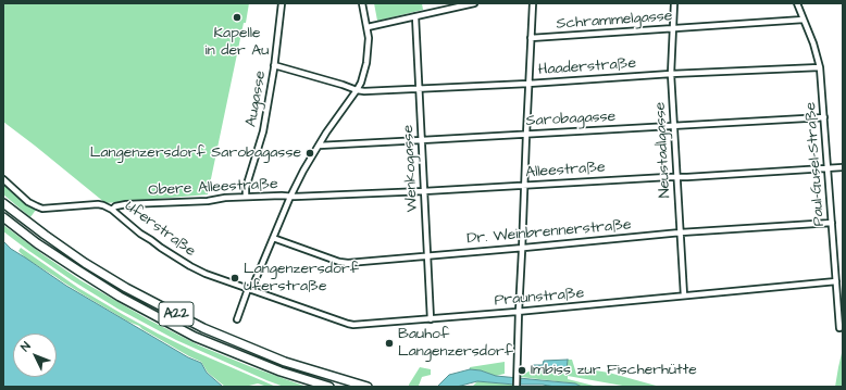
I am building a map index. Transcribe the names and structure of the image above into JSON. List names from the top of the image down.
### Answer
{
  "streets": {
    "highway": ["A22"],
    "street": [
      "Schrammelgasse",
      "Haaderstraße",
      "Augasse",
      "Sarobagasse",
      "Neustadlgasse",
      "Paul-Gusel-Straße",
      "Wenkogasse",
      "Alleestraße",
      "Obere Alleestraße",
      "Uferstraße",
      "Dr. Weinbrennerstraße",
      "Praunstraße"
    ]
  },
  "crossings": [
    ["Schrammelgasse", "Neustadlgasse"],
    ["Schrammelgasse", "Paul-Gusel-Straße"],
    ["Haaderstraße", "Augasse"],
    ["Haaderstraße", "Neustadlgasse"],
    ["Haaderstraße", "Paul-Gusel-Straße"],
    ["Haaderstraße", "Wenkogasse"],
    ["Augasse", "Obere Alleestraße"],
    ["Sarobagasse", "Neustadlgasse"],
    ["Sarobagasse", "Paul-Gusel-Straße"],
    ["Sarobagasse", "Wenkogasse"],
    ["Neustadlgasse", "Alleestraße"],
    ["Neustadlgasse", "Dr. Weinbrennerstraße"],
    ["Neustadlgasse", "Praunstraße"],
    ["Paul-Gusel-Straße", "Alleestraße"],
    ["Paul-Gusel-Straße", "Dr. Weinbrennerstraße"],
    ["Paul-Gusel-Straße", "Praunstraße"],
    ["Wenkogasse", "Alleestraße"],
    ["Wenkogasse", "Dr. Weinbrennerstraße"],
    ["Wenkogasse", "Praunstraße"],
    ["Alleestraße", "Obere Alleestraße"],
    ["Obere Alleestraße", "Uferstraße"],
    ["Uferstraße", "Praunstraße"]
  ],
  "places": [
    "Kapelle in der Au",
    "Langenzersdorf Sarobagasse",
    "Langenzersdorf Uferstraße",
    "Bauhof Langenzersdorf",
    "Imbiss zur Fischerhütte"
  ],
  "north": "top left"
}
